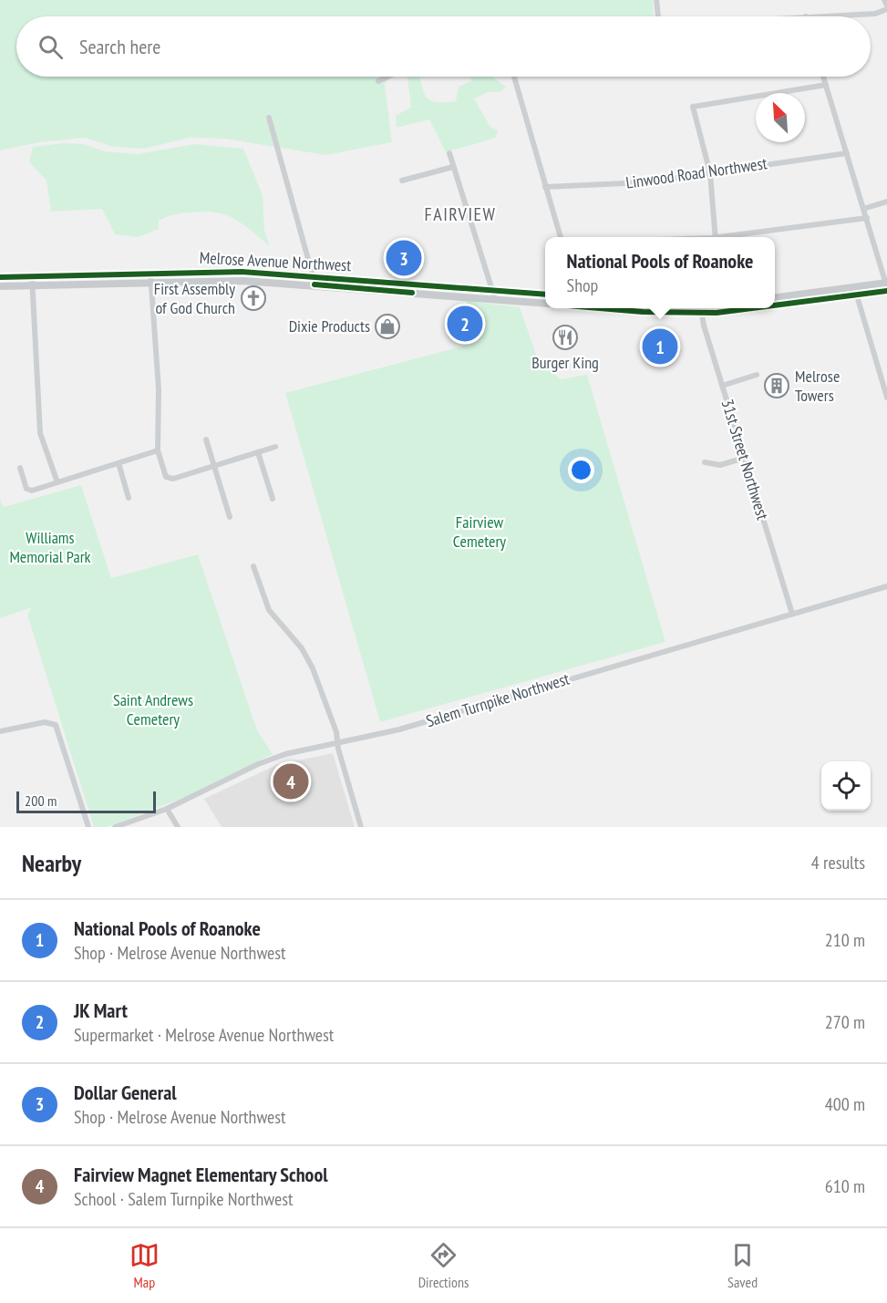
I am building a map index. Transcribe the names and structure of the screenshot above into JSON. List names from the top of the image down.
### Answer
{
  "streets": {
    "main road": ["Melrose Avenue Northwest"],
    "street": ["Linwood Road Northwest", "31st Street Northwest", "Salem Turnpike Northwest"]
  },
  "crossings": [
    ["31st Street Northwest", "Salem Turnpike Northwest"]
  ],
  "districts": ["FAIRVIEW"],
  "parks": ["Fairview Cemetery", "Williams Memorial Park", "Saint Andrews Cemetery"],
  "places": {
    "church": ["First Assembly of God Church"],
    "shop": ["Dixie Products"],
    "restaurant": ["Burger King"],
    "building": ["Melrose Towers"]
  },
  "scale_bar": "200 m",
  "north": "top left",
  "page": {
    "search": "Search here",
    "popup": ["National Pools of Roanoke", "Shop"],
    "pins": [
      "3",
      "2",
      "1",
      "4"
    ],
    "scale": "200 m",
    "heading": ["Nearby", "4 results"],
    "list": [
      {
        "mark": "1",
        "name": "National Pools of Roanoke",
        "note": "Shop · Melrose Avenue Northwest",
        "value": "210 m"
      },
      {
        "mark": "2",
        "name": "JK Mart",
        "note": "Supermarket · Melrose Avenue Northwest",
        "value": "270 m"
      },
      {
        "mark": "3",
        "name": "Dollar General",
        "note": "Shop · Melrose Avenue Northwest",
        "value": "400 m"
      },
      {
        "mark": "4",
        "name": "Fairview Magnet Elementary School",
        "note": "School · Salem Turnpike Northwest",
        "value": "610 m"
      }
    ],
    "nav": ["Map", "Directions", "Saved"]
  }
}
